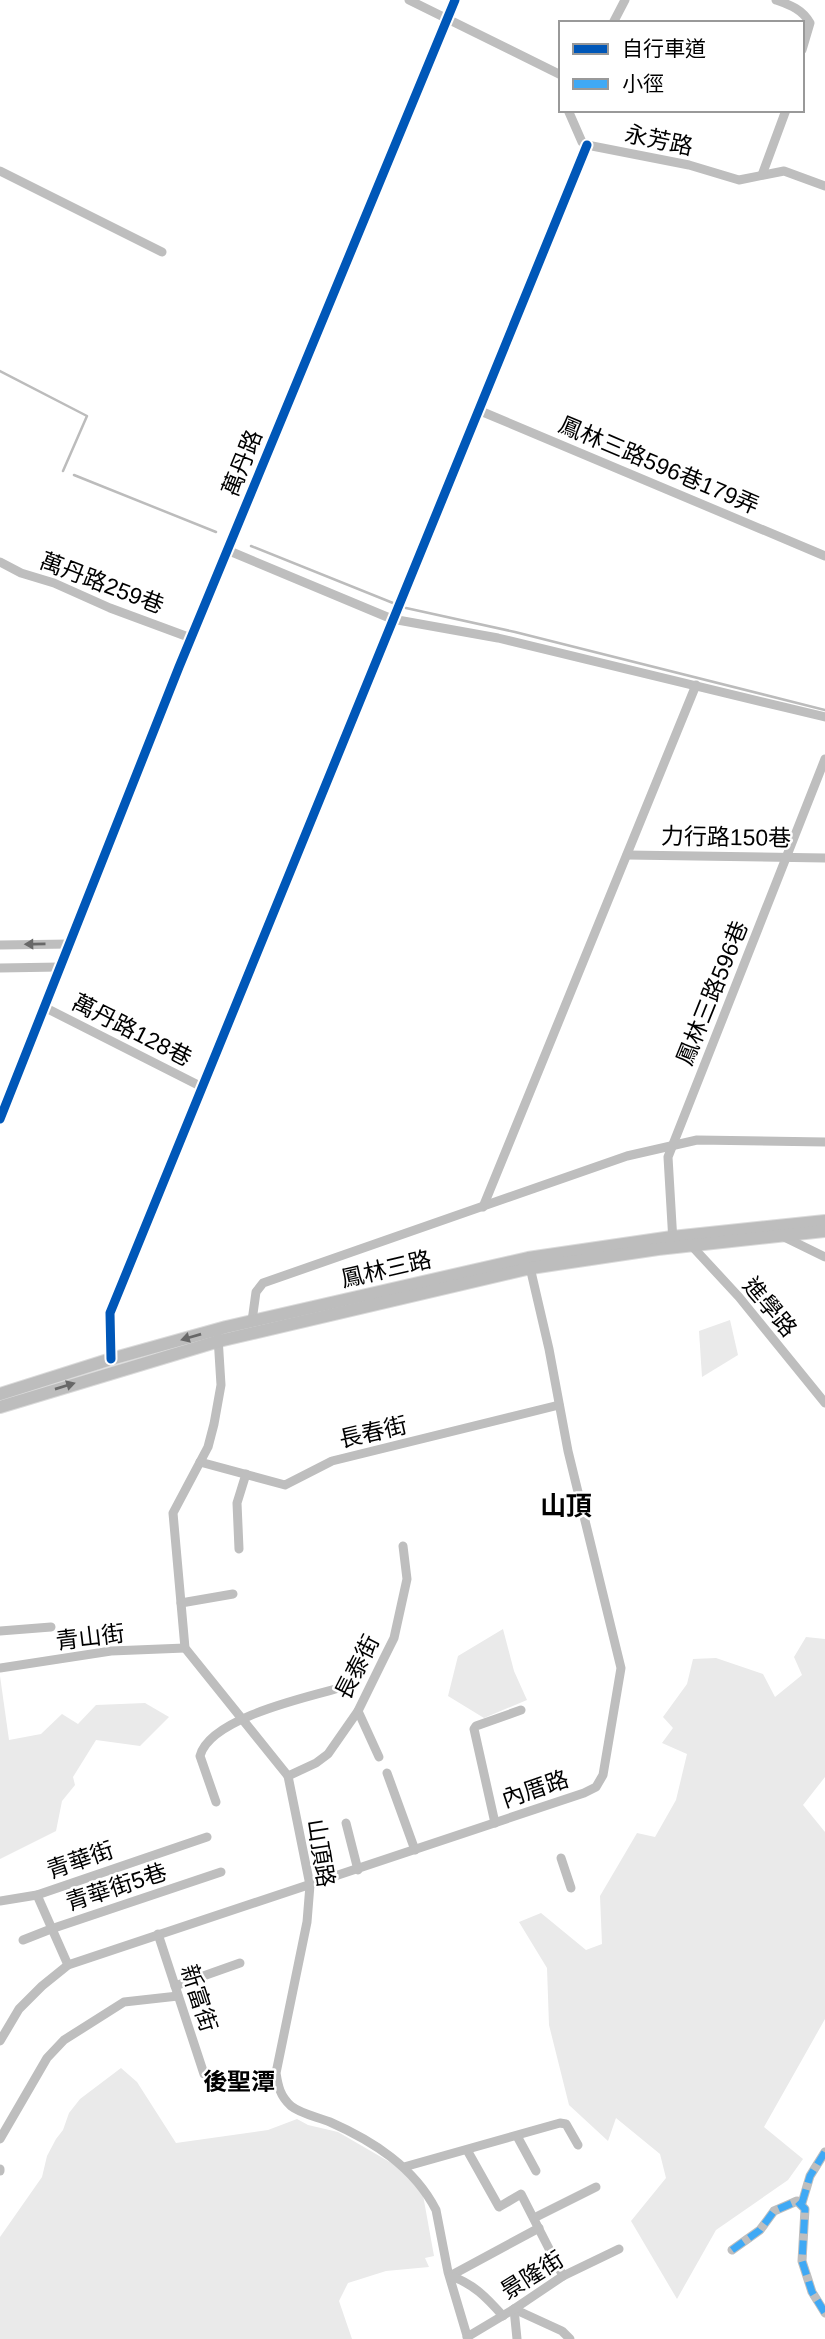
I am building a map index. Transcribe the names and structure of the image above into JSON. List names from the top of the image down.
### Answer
{
  "streets": {
    "main road": ["鳳林三路"],
    "street": [
      "永芳路",
      "萬丹路",
      "鳳林三路596巷179弄",
      "萬丹路259巷",
      "力行路150巷",
      "鳳林三路596巷",
      "萬丹路128巷",
      "進學路",
      "長春街",
      "青山街",
      "長泰街",
      "內厝路",
      "山頂路",
      "青華街",
      "青華街5巷",
      "新富街",
      "景隆街"
    ]
  },
  "crossings": [
    ["萬丹路", "萬丹路259巷"],
    ["力行路150巷", "鳳林三路596巷"],
    ["鳳林三路596巷", "鳳林三路"],
    ["鳳林三路", "進學路"],
    ["鳳林三路", "內厝路"],
    ["長春街", "內厝路"],
    ["青山街", "山頂路"],
    ["長泰街", "山頂路"],
    ["內厝路", "山頂路"],
    ["內厝路", "青華街"],
    ["內厝路", "新富街"],
    ["山頂路", "景隆街"],
    ["青華街", "青華街5巷"]
  ],
  "districts": ["山頂", "後聖潭"],
  "legend": ["自行車道", "小徑"]
}
